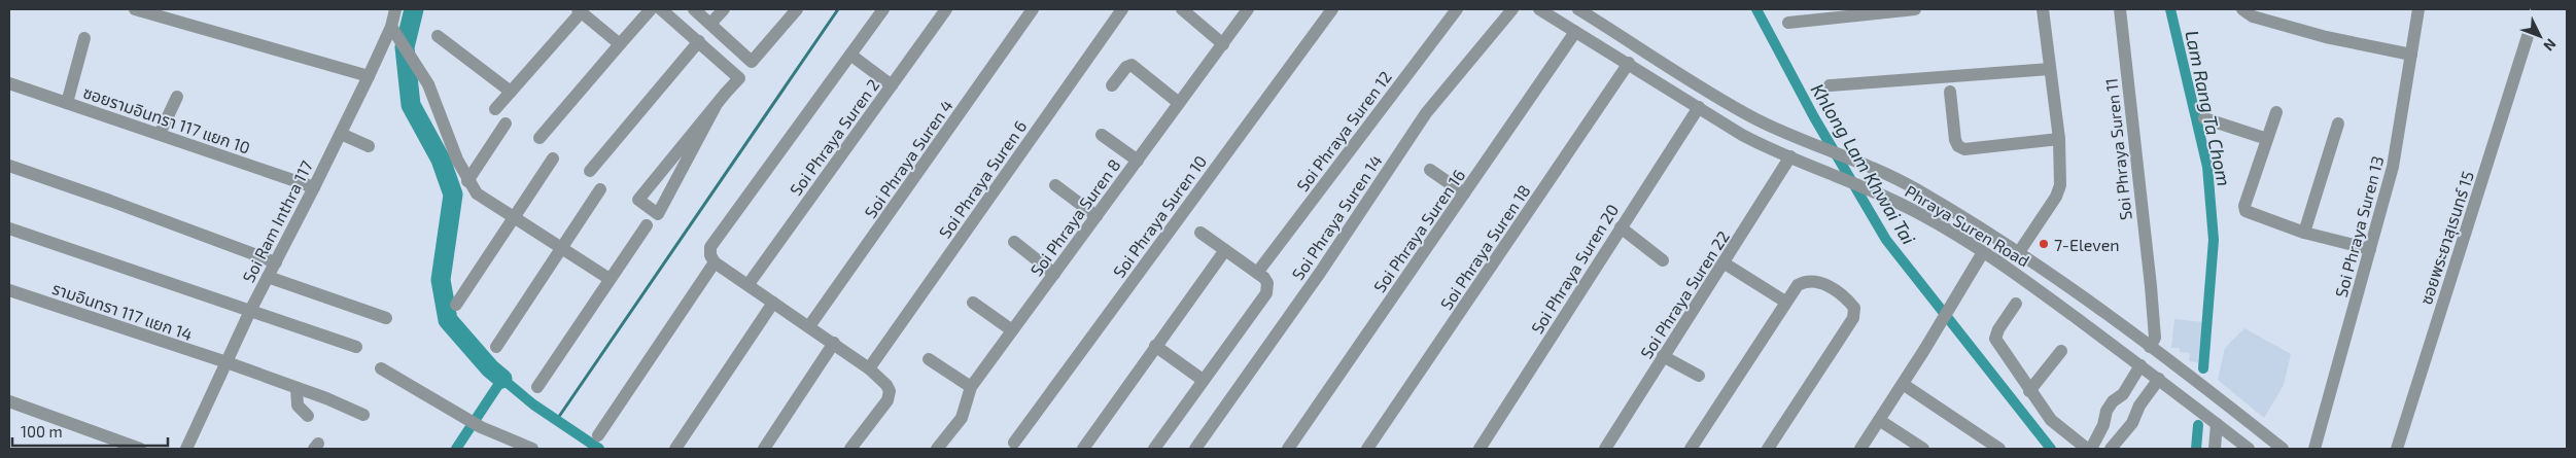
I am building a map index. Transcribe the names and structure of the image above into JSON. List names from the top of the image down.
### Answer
{
  "streets": {
    "street": [
      "ซอยรามอินทรา 117 แยก 10",
      "Soi Phraya Suren 12",
      "Soi Phraya Suren 2",
      "Soi Phraya Suren 11",
      "Soi Phraya Suren 4",
      "Soi Phraya Suren 6",
      "Soi Phraya Suren 10",
      "Soi Phraya Suren 8",
      "Soi Phraya Suren 14",
      "Soi Ram Inthra 117",
      "Phraya Suren Road",
      "Soi Phraya Suren 13",
      "Soi Phraya Suren 16",
      "ซอยพระยาสุเรนทร์ 15",
      "Soi Phraya Suren 18",
      "Soi Phraya Suren 20",
      "Soi Phraya Suren 22",
      "รามอินทรา 117 แยก 14"
    ]
  },
  "crossings": [
    ["ซอยรามอินทรา 117 แยก 10", "Soi Ram Inthra 117"],
    ["Soi Phraya Suren 11", "Phraya Suren Road"],
    ["Soi Ram Inthra 117", "รามอินทรา 117 แยก 14"],
    ["Phraya Suren Road", "Soi Phraya Suren 16"],
    ["Phraya Suren Road", "Soi Phraya Suren 18"],
    ["Phraya Suren Road", "Soi Phraya Suren 20"],
    ["Phraya Suren Road", "Soi Phraya Suren 22"]
  ],
  "water": ["Lam Rang Ta Chom", "Khlong Lam Khwai Tai"],
  "places": ["7-Eleven"],
  "scale_bar": "100 m",
  "north": "bottom right"
}
